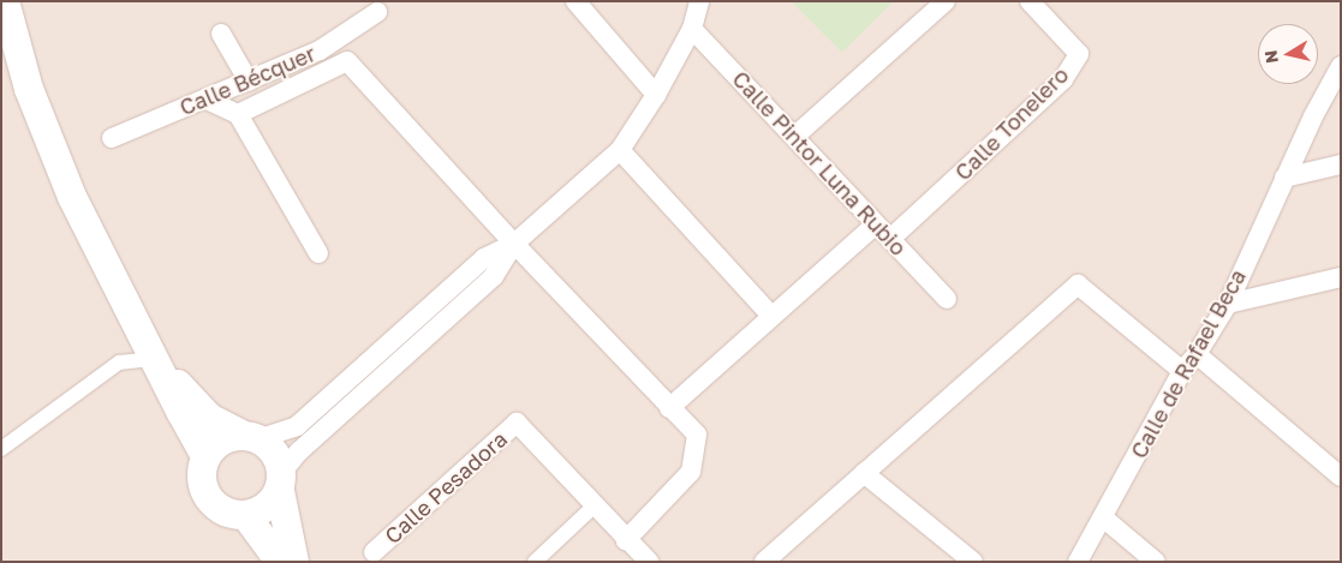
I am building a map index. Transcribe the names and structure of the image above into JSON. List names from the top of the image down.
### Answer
{
  "streets": {
    "street": [
      "Calle Bécquer",
      "Calle Tonelero",
      "Calle Pintor Luna Rubio",
      "Calle de Rafael Beca",
      "Calle Pesadora"
    ]
  },
  "crossings": [
    ["Calle Tonelero", "Calle Pintor Luna Rubio"]
  ],
  "north": "left"
}
